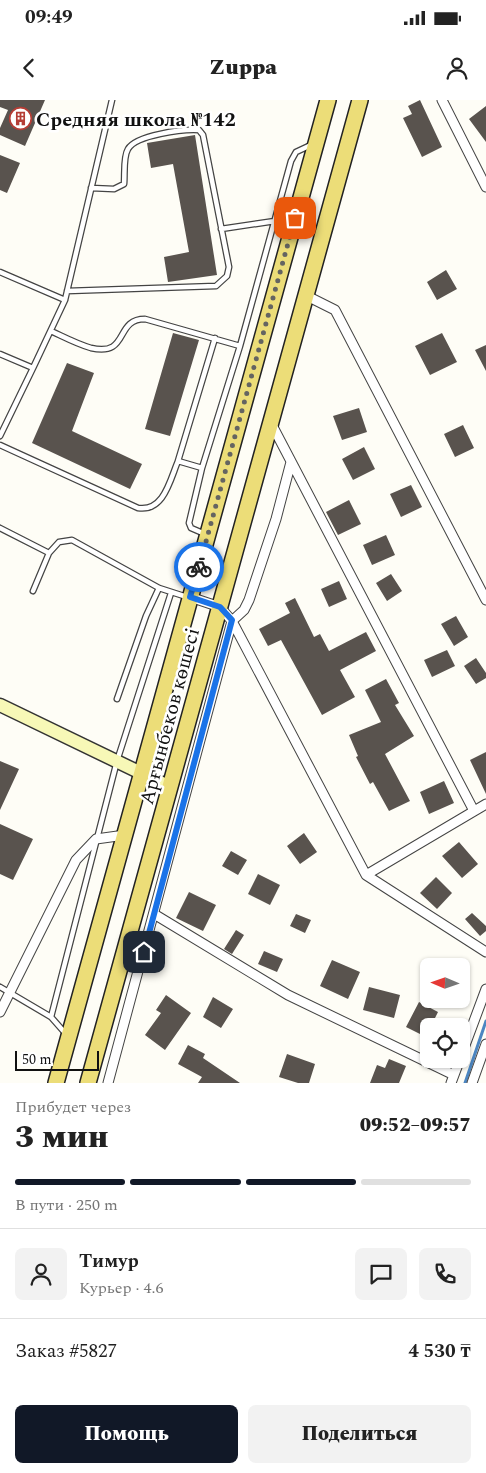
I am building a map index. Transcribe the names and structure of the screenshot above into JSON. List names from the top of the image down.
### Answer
{
  "streets": {
    "main road": ["Арғынбеков көшесі"]
  },
  "places": {
    "building": ["Средняя школа №142"]
  },
  "scale_bar": "50 m",
  "north": "left",
  "page": {
    "status": "09:49",
    "header": "Zuppa",
    "scale": "50 m",
    "heading": ["3 мин", "Прибудет через", "09:52–09:57"],
    "panel": [
      "Тимур",
      "Курьер · 4.6",
      "Заказ #5827",
      "4 530 ₸"
    ],
    "bar": "В пути · 250 m",
    "buttons": ["Помощь", "Поделиться"]
  }
}
